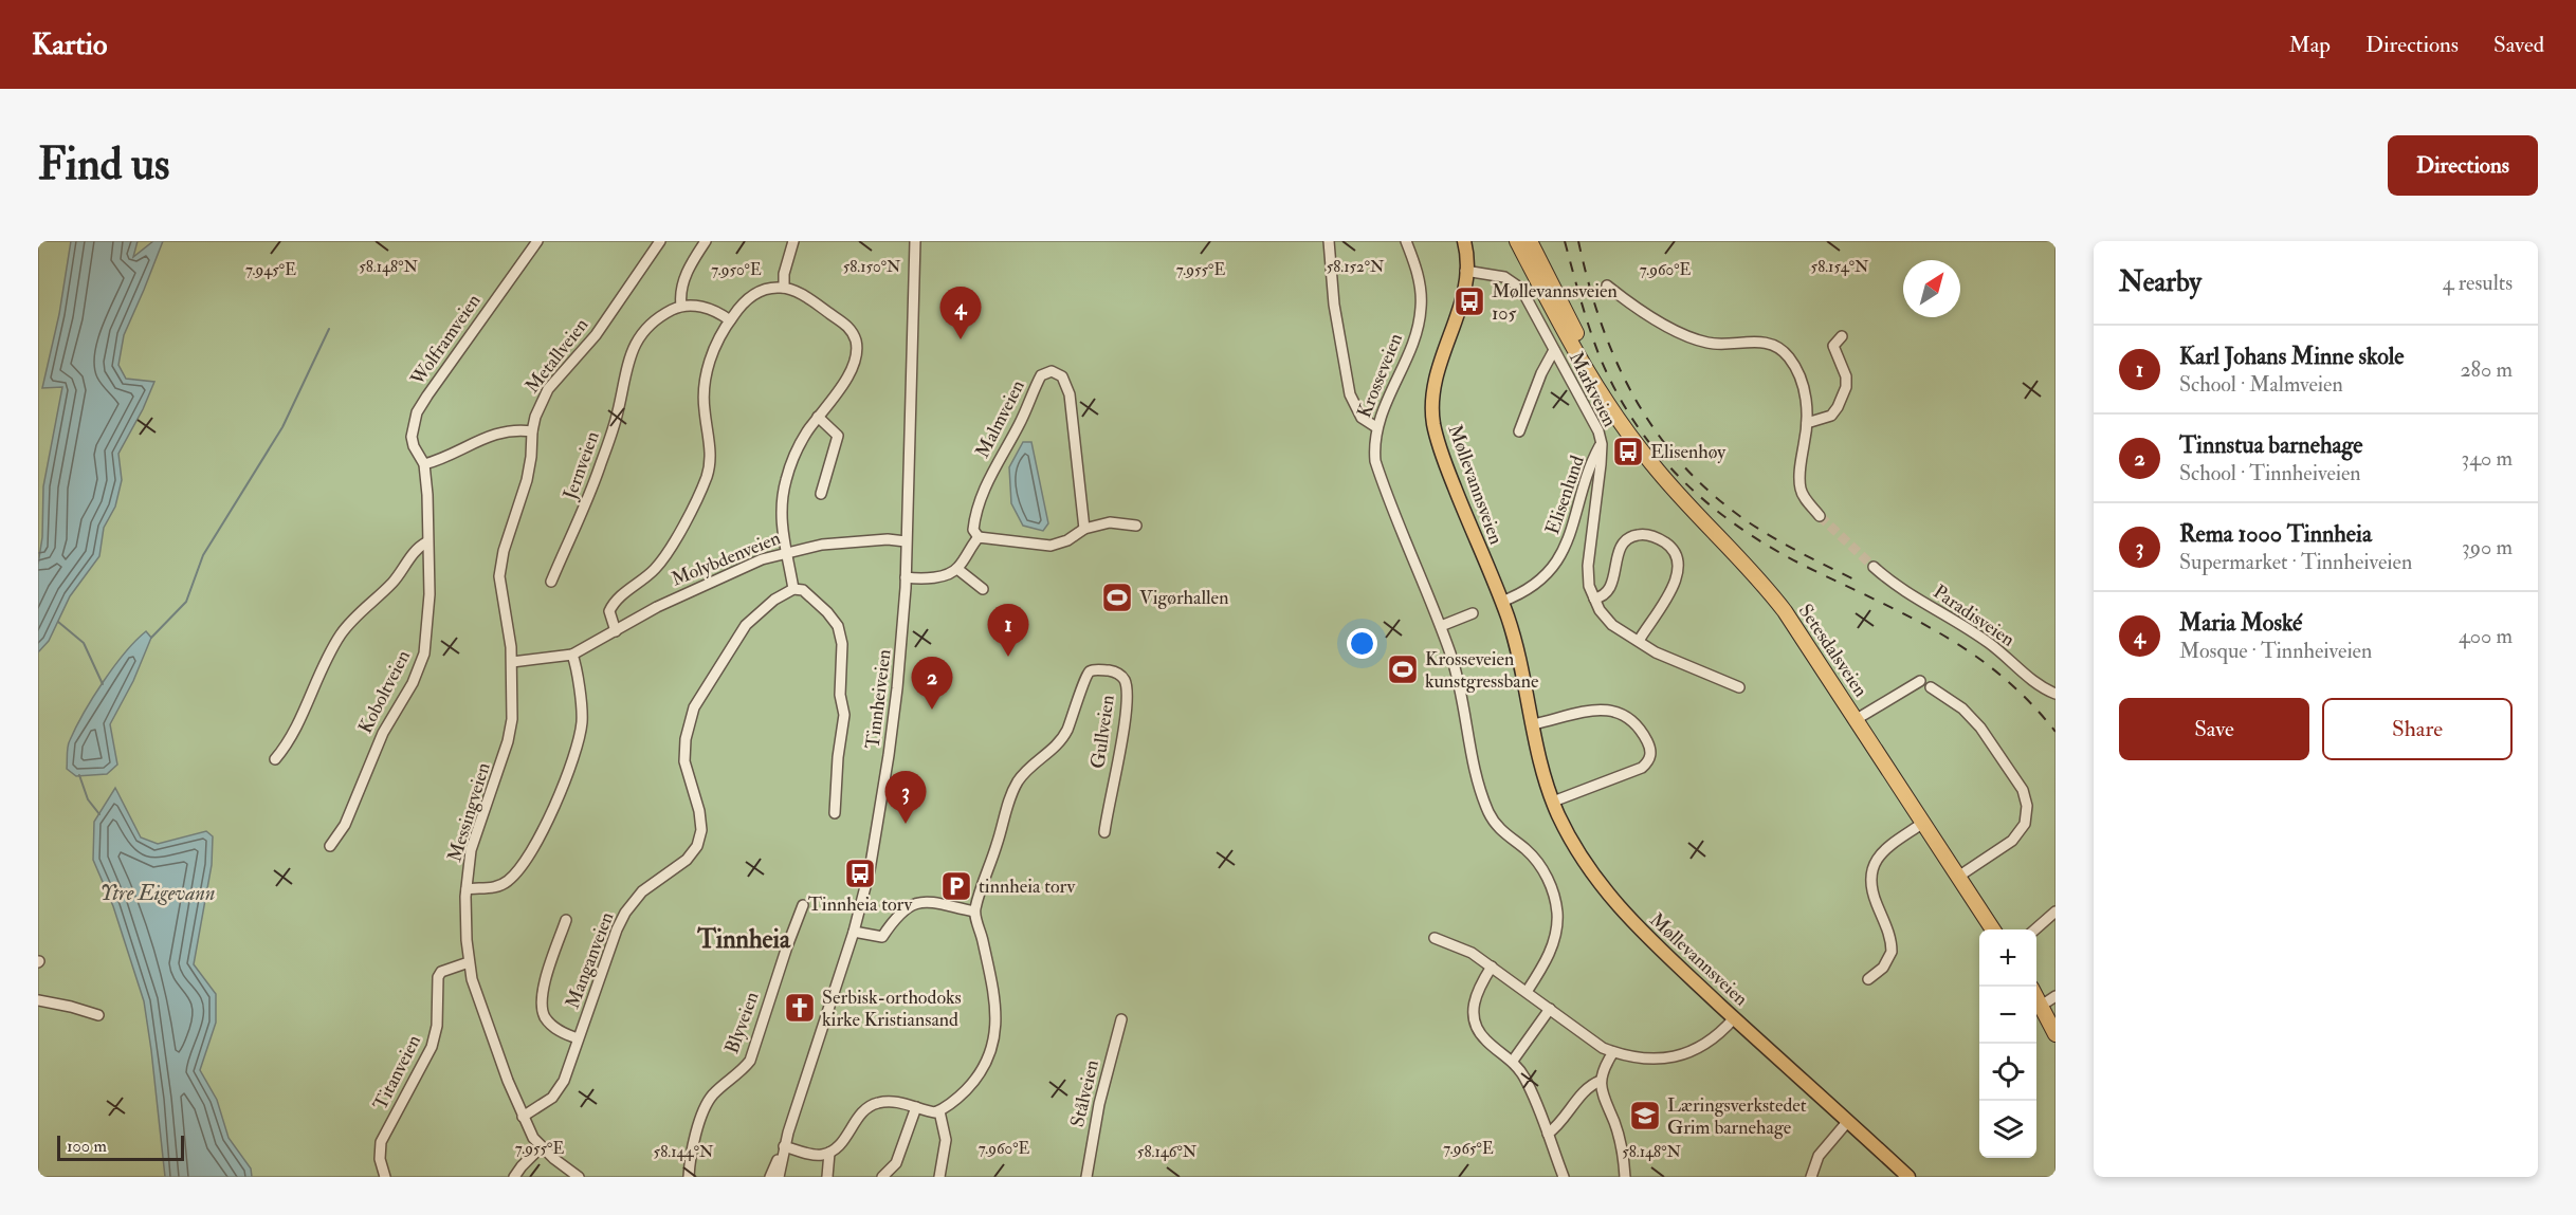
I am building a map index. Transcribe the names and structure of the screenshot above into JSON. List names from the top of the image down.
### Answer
{
  "streets": {
    "highway": ["Setesdalsveien"],
    "main road": ["Møllevannsveien"],
    "street": [
      "Wolframveien",
      "Metallveien",
      "Krosseveien",
      "Markveien",
      "Malmveien",
      "Jernveien",
      "Elisenlund",
      "Molybdenveien",
      "Paradisveien",
      "Koboltveien",
      "Tinnheiveien",
      "Gullveien",
      "Messingveien",
      "Manganveien",
      "Blyveien",
      "Titanveien",
      "Stålveien"
    ]
  },
  "crossings": [
    ["Wolframveien", "Koboltveien"],
    ["Metallveien", "Messingveien"],
    ["Markveien", "Møllevannsveien"],
    ["Markveien", "Elisenlund"],
    ["Møllevannsveien", "Elisenlund"],
    ["Molybdenveien", "Tinnheiveien"],
    ["Molybdenveien", "Messingveien"],
    ["Messingveien", "Manganveien"],
    ["Messingveien", "Titanveien"]
  ],
  "districts": ["Tinnheia"],
  "water": ["Ytre Eigevann"],
  "places": {
    "bus stop": ["Møllevannsveien 105", "Elisenhøy", "Tinnheia torv"],
    "sports": ["Vigørhallen", "Krosseveien kunstgressbane"],
    "parking": ["tinnheia torv"],
    "church": ["Serbisk-orthodoks kirke Kristiansand"],
    "school or university": ["Læringsverkstedet Grim barnehage"]
  },
  "scale_bar": "100 m",
  "north": "top right",
  "page": {
    "header": "Kartio",
    "nav": ["Map", "Directions", "Saved"],
    "buttons": [
      "Directions",
      ["Save", "Share"]
    ],
    "title": "Find us",
    "heading": ["Nearby", "4 results"],
    "pins": [
      "4",
      "1",
      "2",
      "3"
    ],
    "list": [
      {
        "mark": "1",
        "name": "Karl Johans Minne skole",
        "note": "School · Malmveien",
        "value": "280 m"
      },
      {
        "mark": "2",
        "name": "Tinnstua barnehage",
        "note": "School · Tinnheiveien",
        "value": "340 m"
      },
      {
        "mark": "3",
        "name": "Rema 1000 Tinnheia",
        "note": "Supermarket · Tinnheiveien",
        "value": "390 m"
      },
      {
        "mark": "4",
        "name": "Maria Moské",
        "note": "Mosque · Tinnheiveien",
        "value": "400 m"
      }
    ],
    "map_buttons": ["+", "−"],
    "scale": "100 m"
  },
  "coordinates": [
    "58.152°N",
    "58.148°N",
    "58.150°N",
    "58.154°N",
    "7.945°E",
    "7.950°E",
    "7.955°E",
    "7.960°E",
    "7.965°E",
    "58.144°N",
    "58.146°N"
  ]
}
